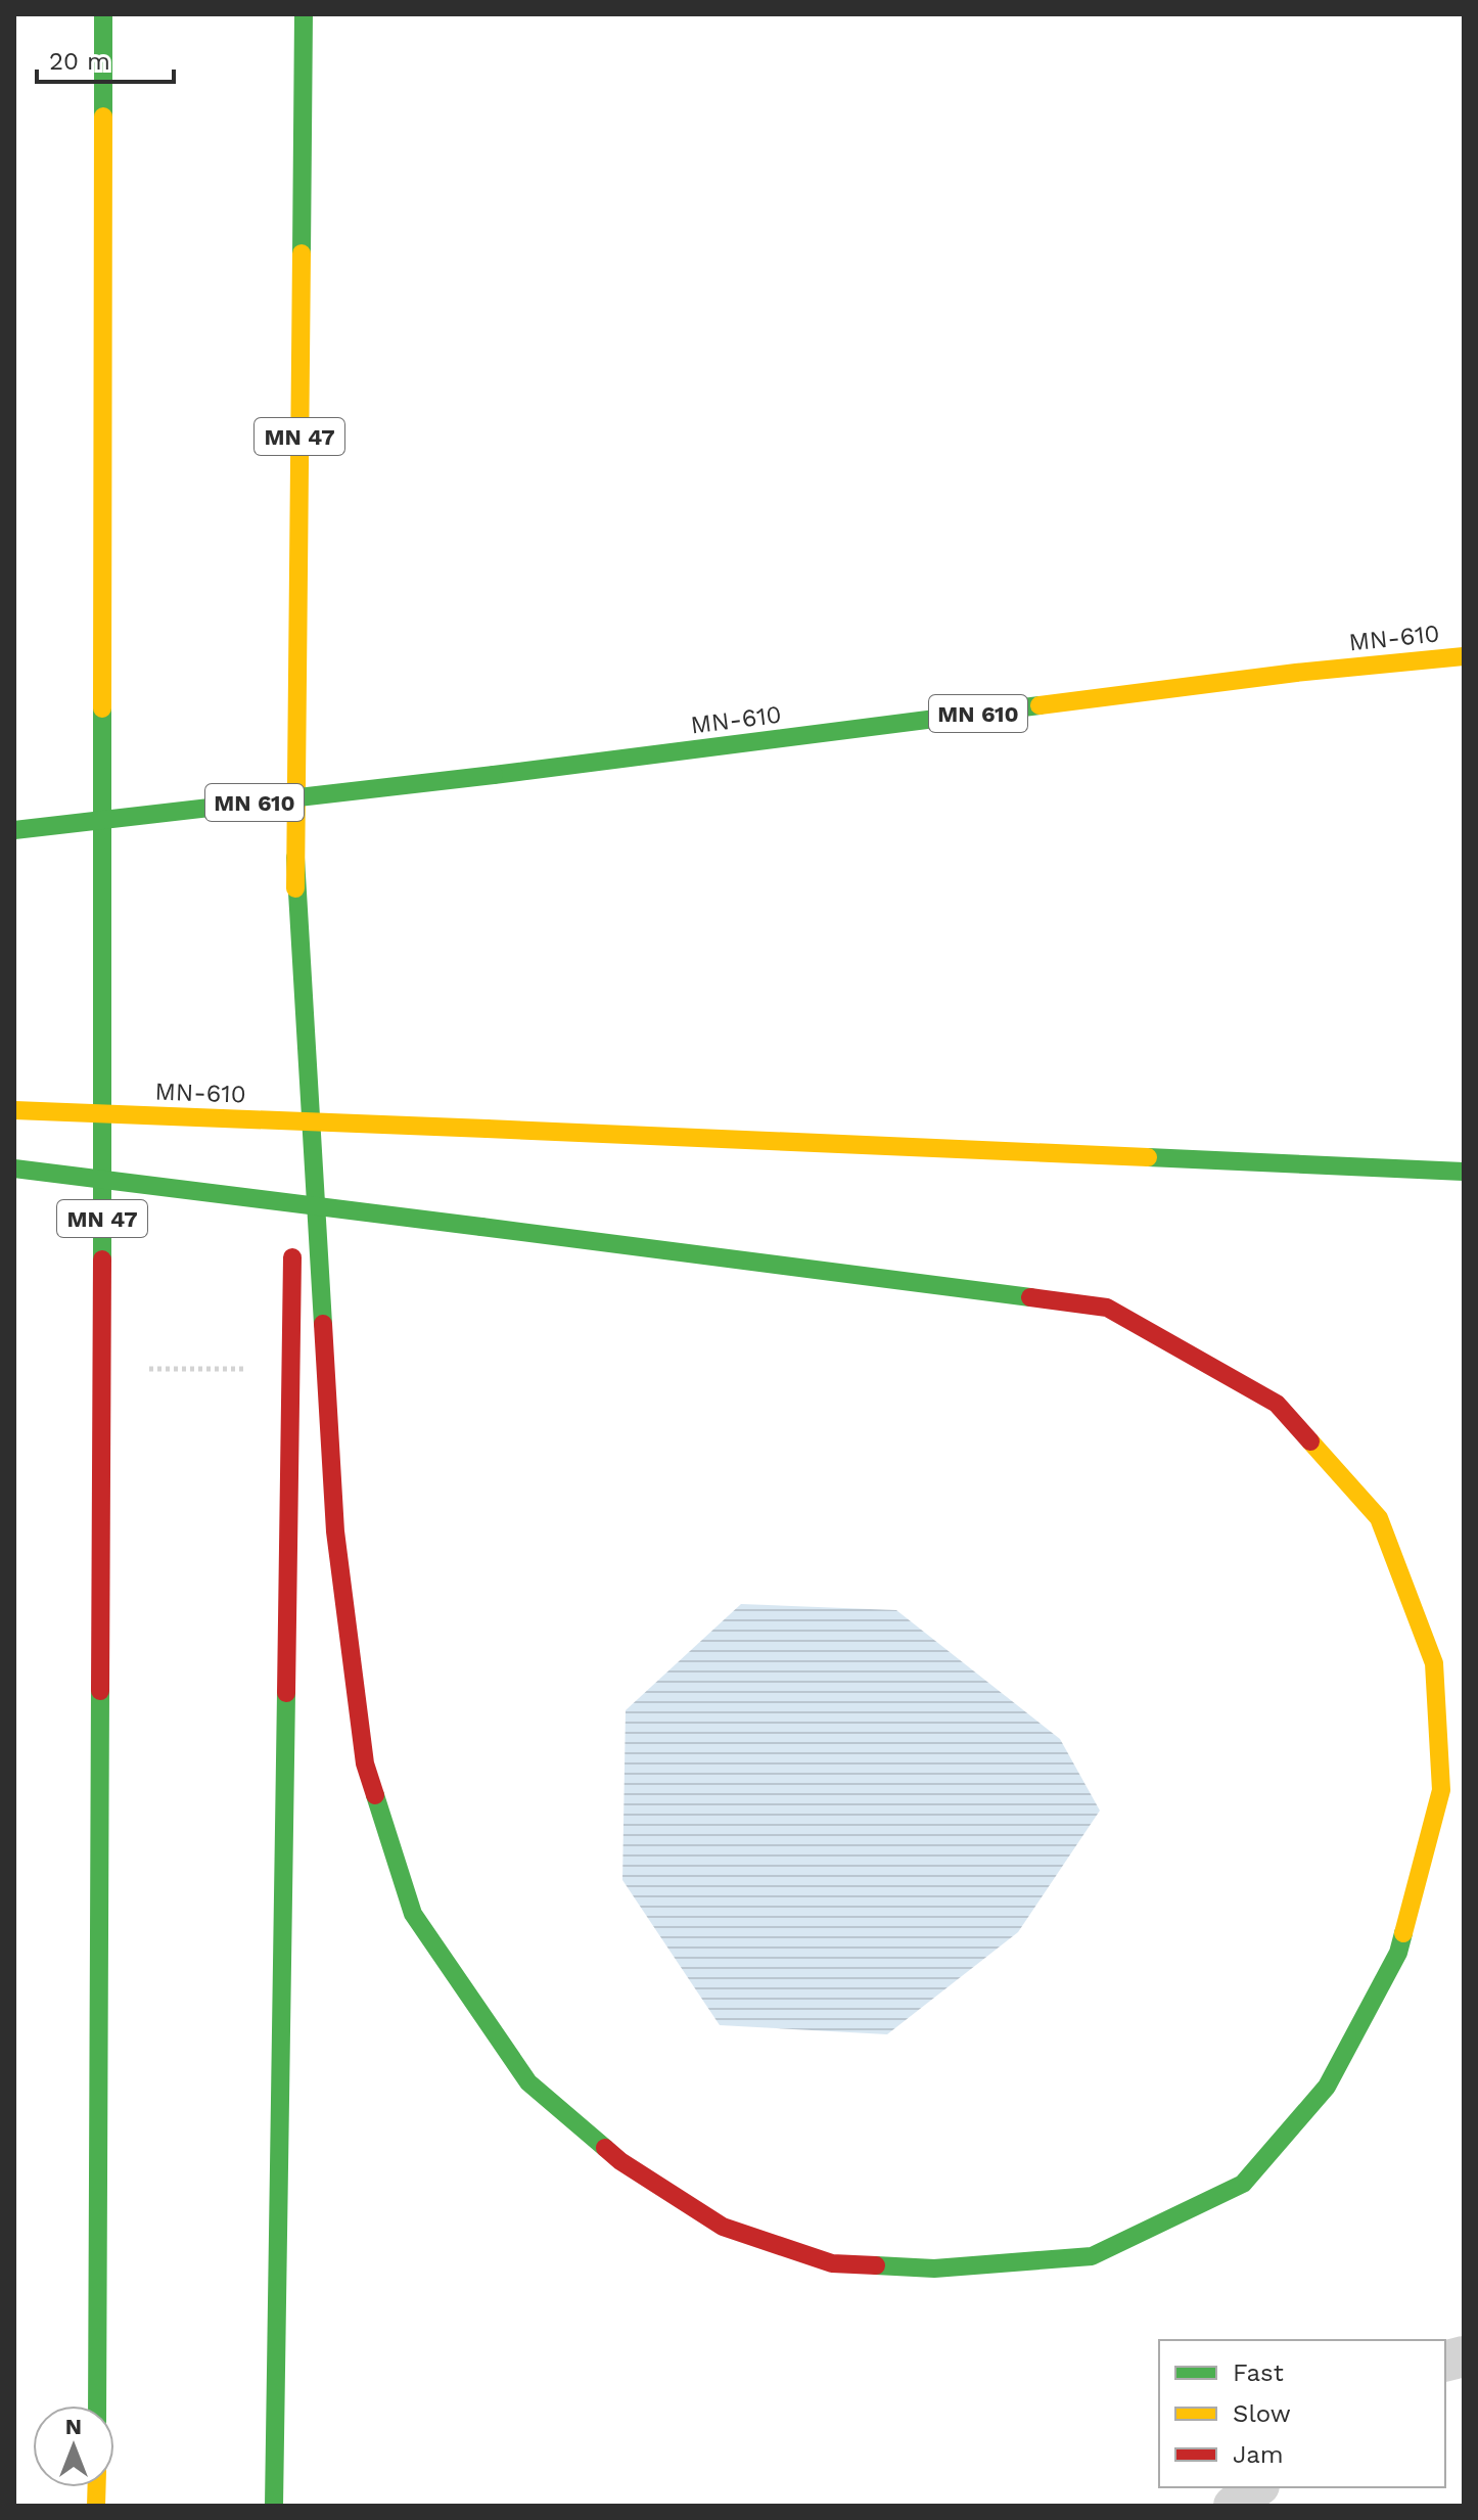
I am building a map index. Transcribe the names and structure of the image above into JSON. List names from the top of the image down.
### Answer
{
  "streets": {
    "highway": ["MN 47", "MN-610", "MN 610"]
  },
  "legend": ["Fast", "Slow", "Jam"],
  "scale_bar": "20 m",
  "north": "top"
}
